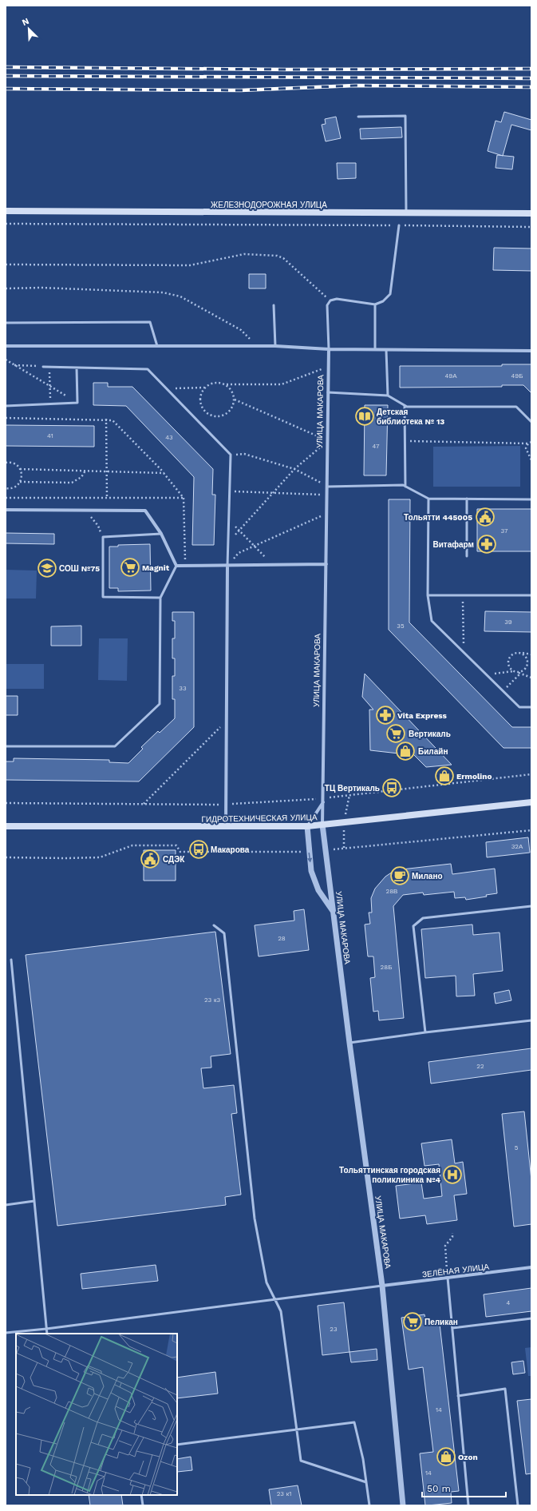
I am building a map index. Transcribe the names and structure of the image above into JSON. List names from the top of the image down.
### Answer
{
  "streets": {
    "main road": ["ЖЕЛЕЗНОДОРОЖНАЯ УЛИЦА", "ГИДРОТЕХНИЧЕСКАЯ УЛИЦА"],
    "street": ["УЛИЦА МАКАРОВА", "ЗЕЛЁНАЯ УЛИЦА"]
  },
  "crossings": [
    ["УЛИЦА МАКАРОВА", "ГИДРОТЕХНИЧЕСКАЯ УЛИЦА"],
    ["УЛИЦА МАКАРОВА", "ЗЕЛЁНАЯ УЛИЦА"]
  ],
  "places": {
    "library": ["Детская библиотека № 13"],
    "public building": ["Тольятти 445005", "СДЭК"],
    "pharmacy": ["Витафарм", "Vita Express"],
    "supermarket": ["Magnit", "Вертикаль", "Пеликан"],
    "school or university": ["СОШ №75"],
    "shop": ["Билайн", "Ermolino", "Ozon"],
    "bus stop": ["ТЦ Вертикаль", "Макарова"],
    "cafe": ["Милано"],
    "hospital": ["Тольяттинская городская поликлиника №4"]
  },
  "house_numbers": [
    "49А",
    "49Б",
    "41",
    "43",
    "47",
    "37",
    "39",
    "35",
    "33",
    "32А",
    "28В",
    "28",
    "28Б",
    "23 к3",
    "22",
    "5",
    "4",
    "23",
    "14",
    "14",
    "23 к1"
  ],
  "scale_bar": "50 m",
  "north": "top left"
}
